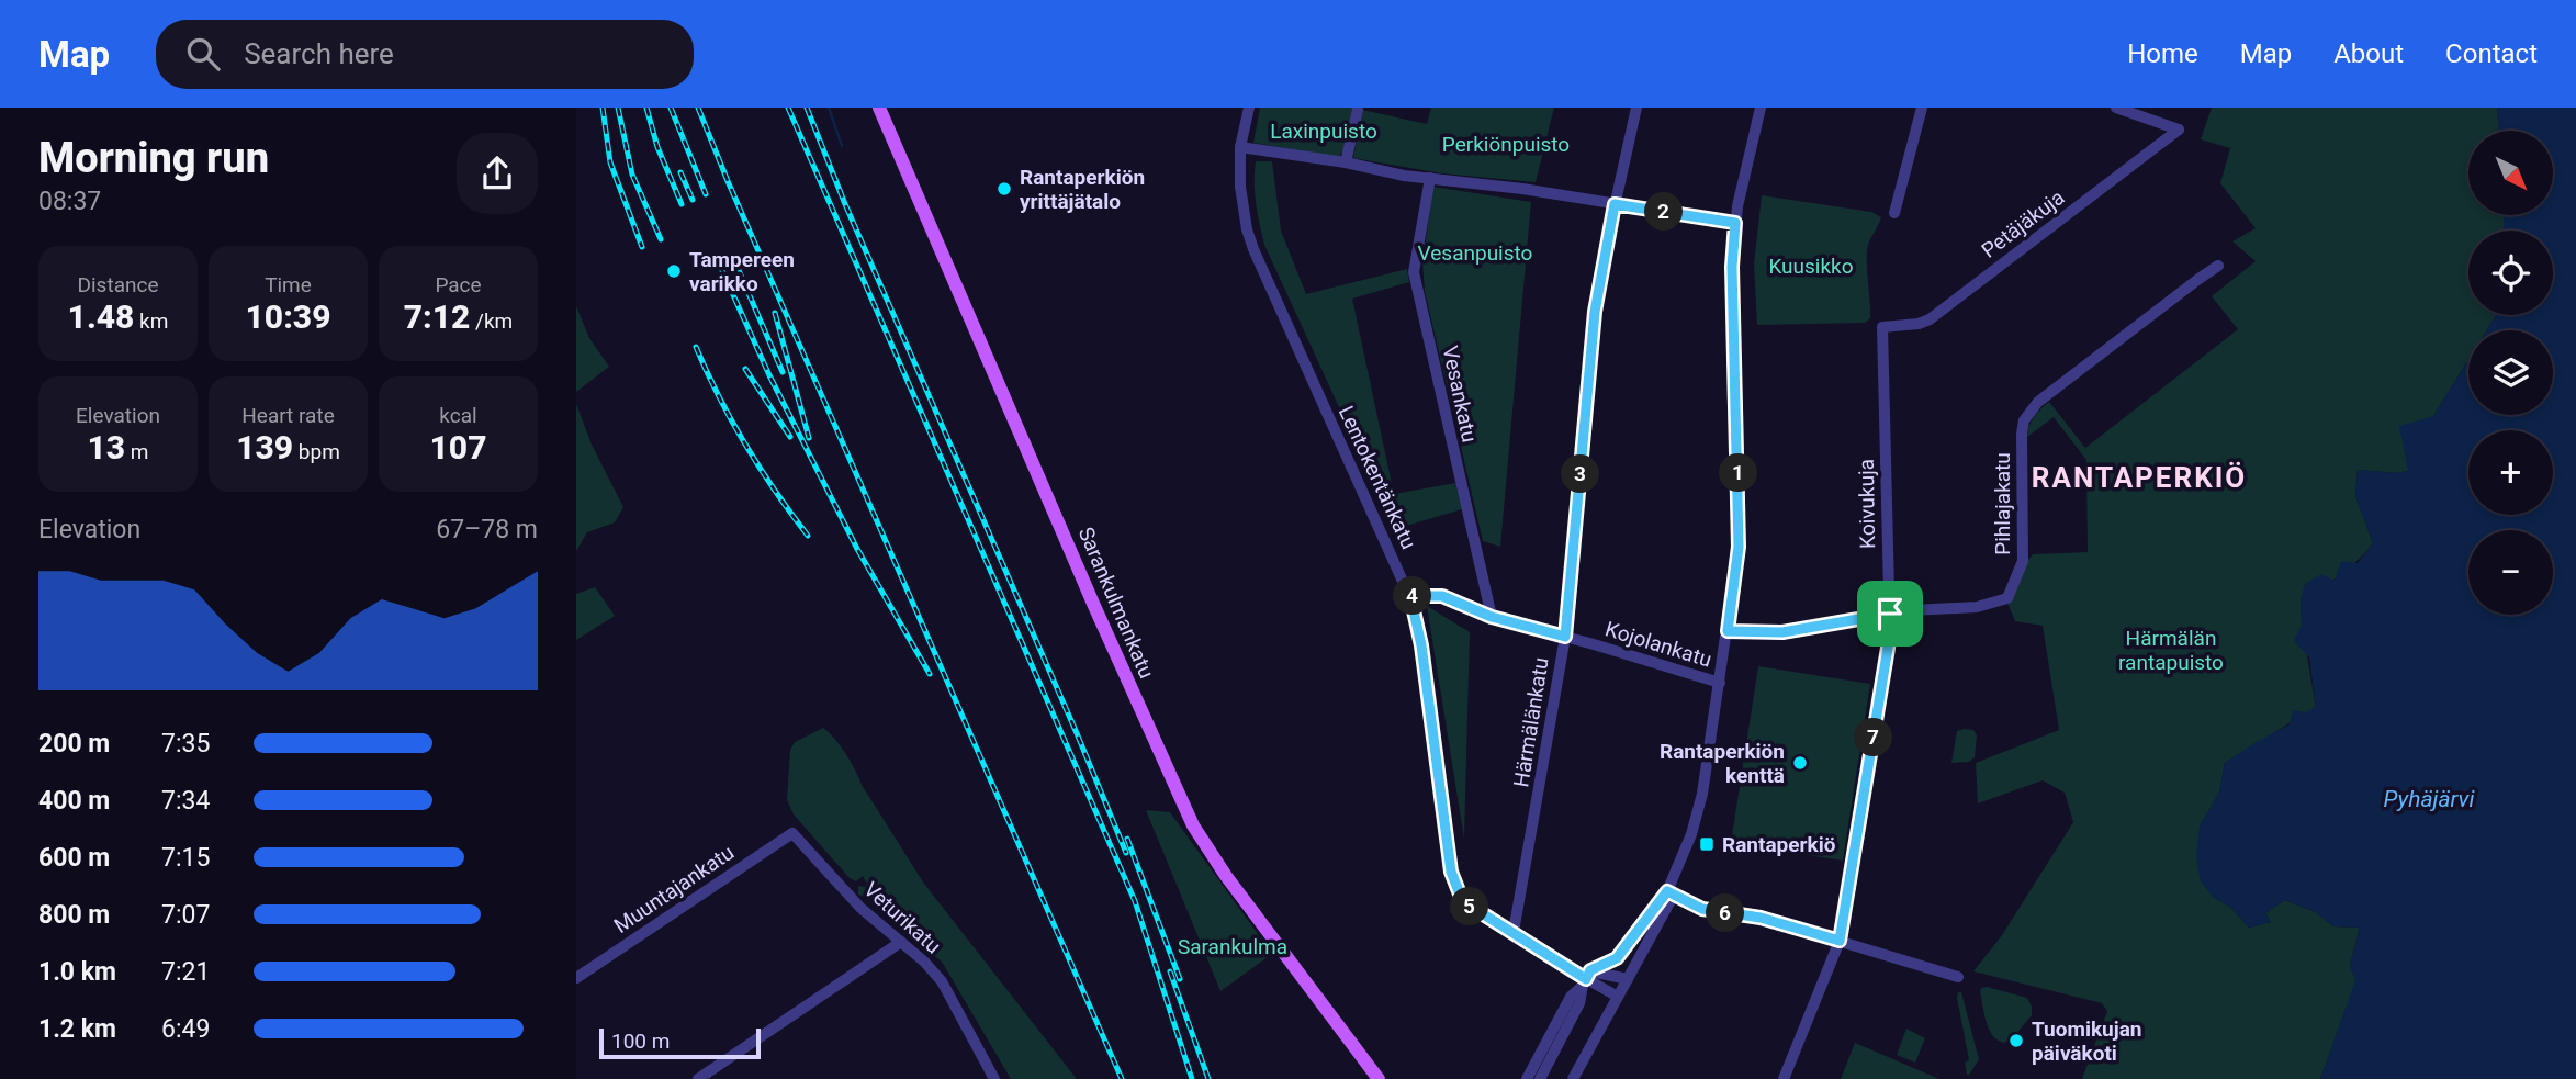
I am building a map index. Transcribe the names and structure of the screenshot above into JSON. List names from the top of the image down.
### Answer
{
  "streets": {
    "main road": ["Sarankulmankatu"],
    "street": [
      "Petäjäkuja",
      "Vesankatu",
      "Lentokentänkatu",
      "Koivukuja",
      "Pihlajakatu",
      "Kojolankatu",
      "Härmälänkatu",
      "Muuntajankatu",
      "Veturikatu"
    ]
  },
  "crossings": [
    ["Petäjäkuja", "Koivukuja"],
    ["Vesankatu", "Kojolankatu"],
    ["Lentokentänkatu", "Kojolankatu"],
    ["Lentokentänkatu", "Härmälänkatu"],
    ["Koivukuja", "Pihlajakatu"],
    ["Kojolankatu", "Härmälänkatu"],
    ["Muuntajankatu", "Veturikatu"]
  ],
  "districts": ["RANTAPERKIÖ"],
  "water": ["Pyhäjärvi"],
  "parks": [
    "Laxinpuisto",
    "Perkiönpuisto",
    "Vesanpuisto",
    "Kuusikko",
    "Härmälän rantapuisto",
    "Sarankulma"
  ],
  "places": {
    "other": [
      "Rantaperkiön yrittäjätalo",
      "Tampereen varikko",
      "Rantaperkiön kenttä",
      "Tuomikujan päiväkoti"
    ],
    "transit": ["Rantaperkiö"]
  },
  "scale_bar": "100 m",
  "north": "bottom right",
  "page": {
    "header": "Map",
    "search": "Search here",
    "nav": [
      "Home",
      "Map",
      "About",
      "Contact"
    ],
    "heading": ["Morning run", "08:37"],
    "map_buttons": ["+", "−"],
    "pins": [
      "2",
      "1",
      "3",
      "4",
      "7",
      "5",
      "6"
    ],
    "stats": [
      ["Distance", "1.48 km"],
      ["Time", "10:39"],
      ["Pace", "7:12 /km"],
      ["Elevation", "13 m"],
      ["Heart rate", "139 bpm"],
      ["kcal", "107"]
    ],
    "chart": ["Elevation", "67–78 m"],
    "list": [
      {
        "name": "200 m",
        "note": "7:35"
      },
      {
        "name": "400 m",
        "note": "7:34"
      },
      {
        "name": "600 m",
        "note": "7:15"
      },
      {
        "name": "800 m",
        "note": "7:07"
      },
      {
        "name": "1.0 km",
        "note": "7:21"
      },
      {
        "name": "1.2 km",
        "note": "6:49"
      }
    ],
    "scale": "100 m"
  }
}
